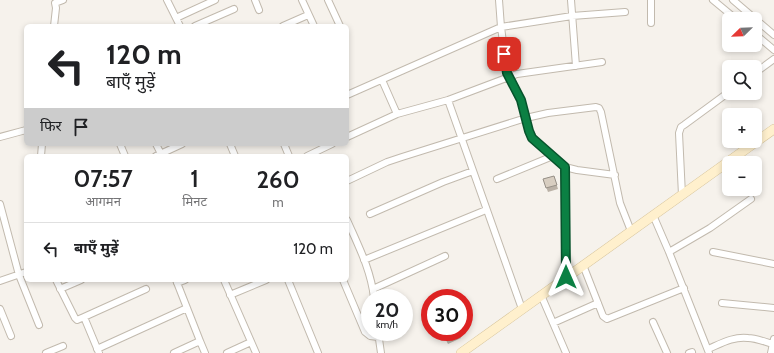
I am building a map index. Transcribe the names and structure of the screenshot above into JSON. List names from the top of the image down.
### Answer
{
  "north": "bottom left",
  "page": {
    "map_buttons": ["+", "−"],
    "turn": ["120 m", "बाएँ मुड़ें"],
    "then": "फिर",
    "eta": [
      "07:57",
      "आगमन",
      "1",
      "मिनट",
      "260",
      "m"
    ],
    "list": [
      {
        "name": "बाएँ मुड़ें",
        "value": "120 m"
      }
    ],
    "speed": "20 km/h",
    "limit": "30"
  }
}
